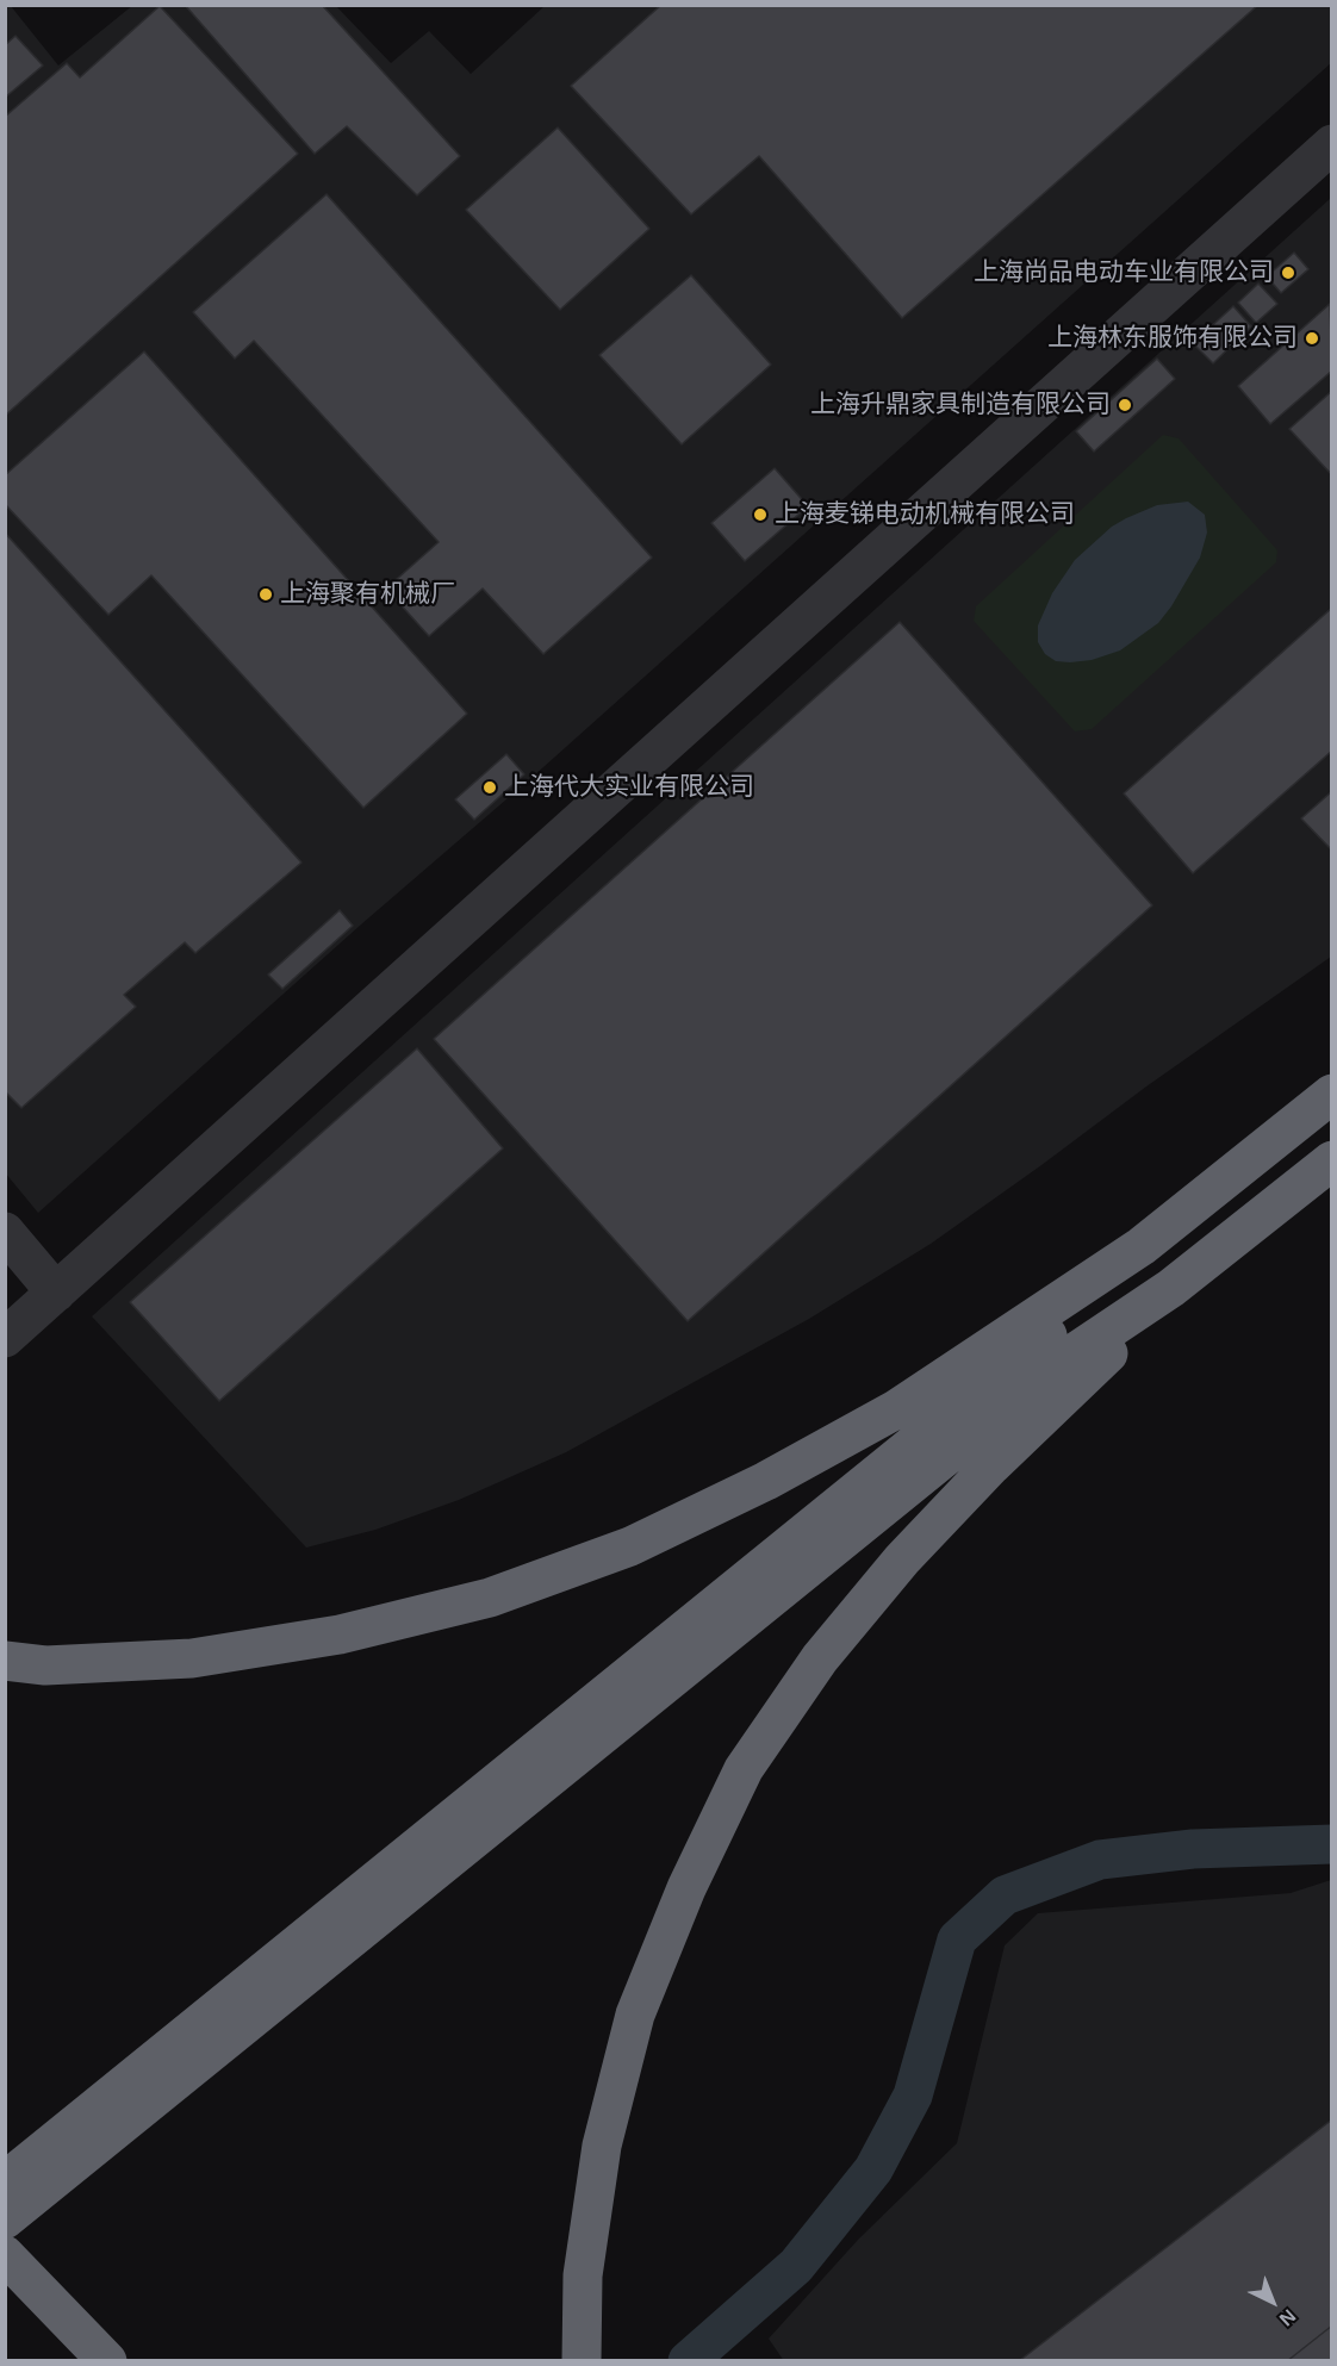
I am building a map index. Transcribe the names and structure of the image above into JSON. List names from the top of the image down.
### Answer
{
  "places": [
    "上海尚品电动车业有限公司",
    "上海林东服饰有限公司",
    "上海升鼎家具制造有限公司",
    "上海麦锑电动机械有限公司",
    "上海聚有机械厂",
    "上海代大实业有限公司"
  ],
  "north": "bottom right"
}
